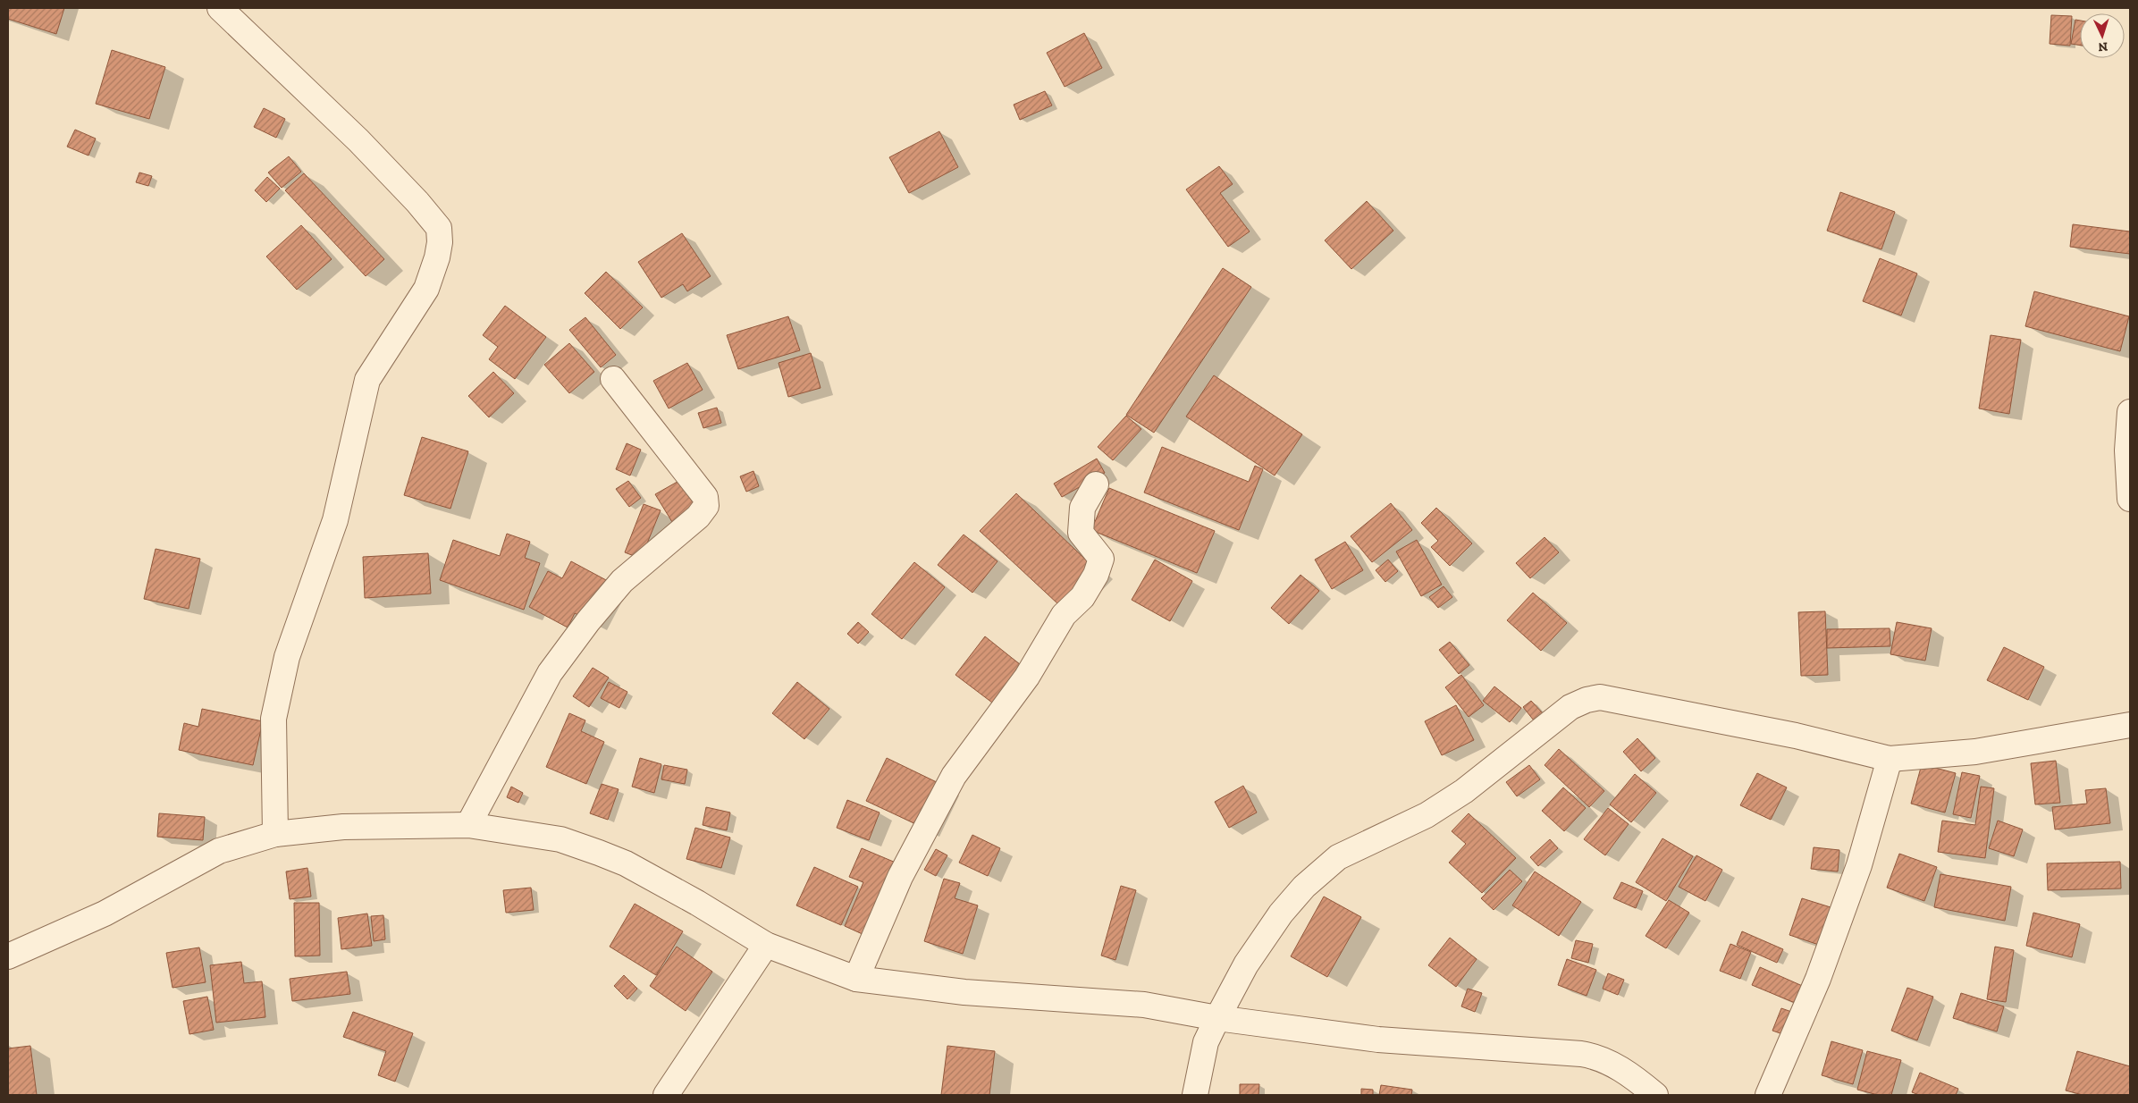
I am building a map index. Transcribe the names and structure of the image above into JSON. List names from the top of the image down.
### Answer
{
  "north": "bottom"
}
